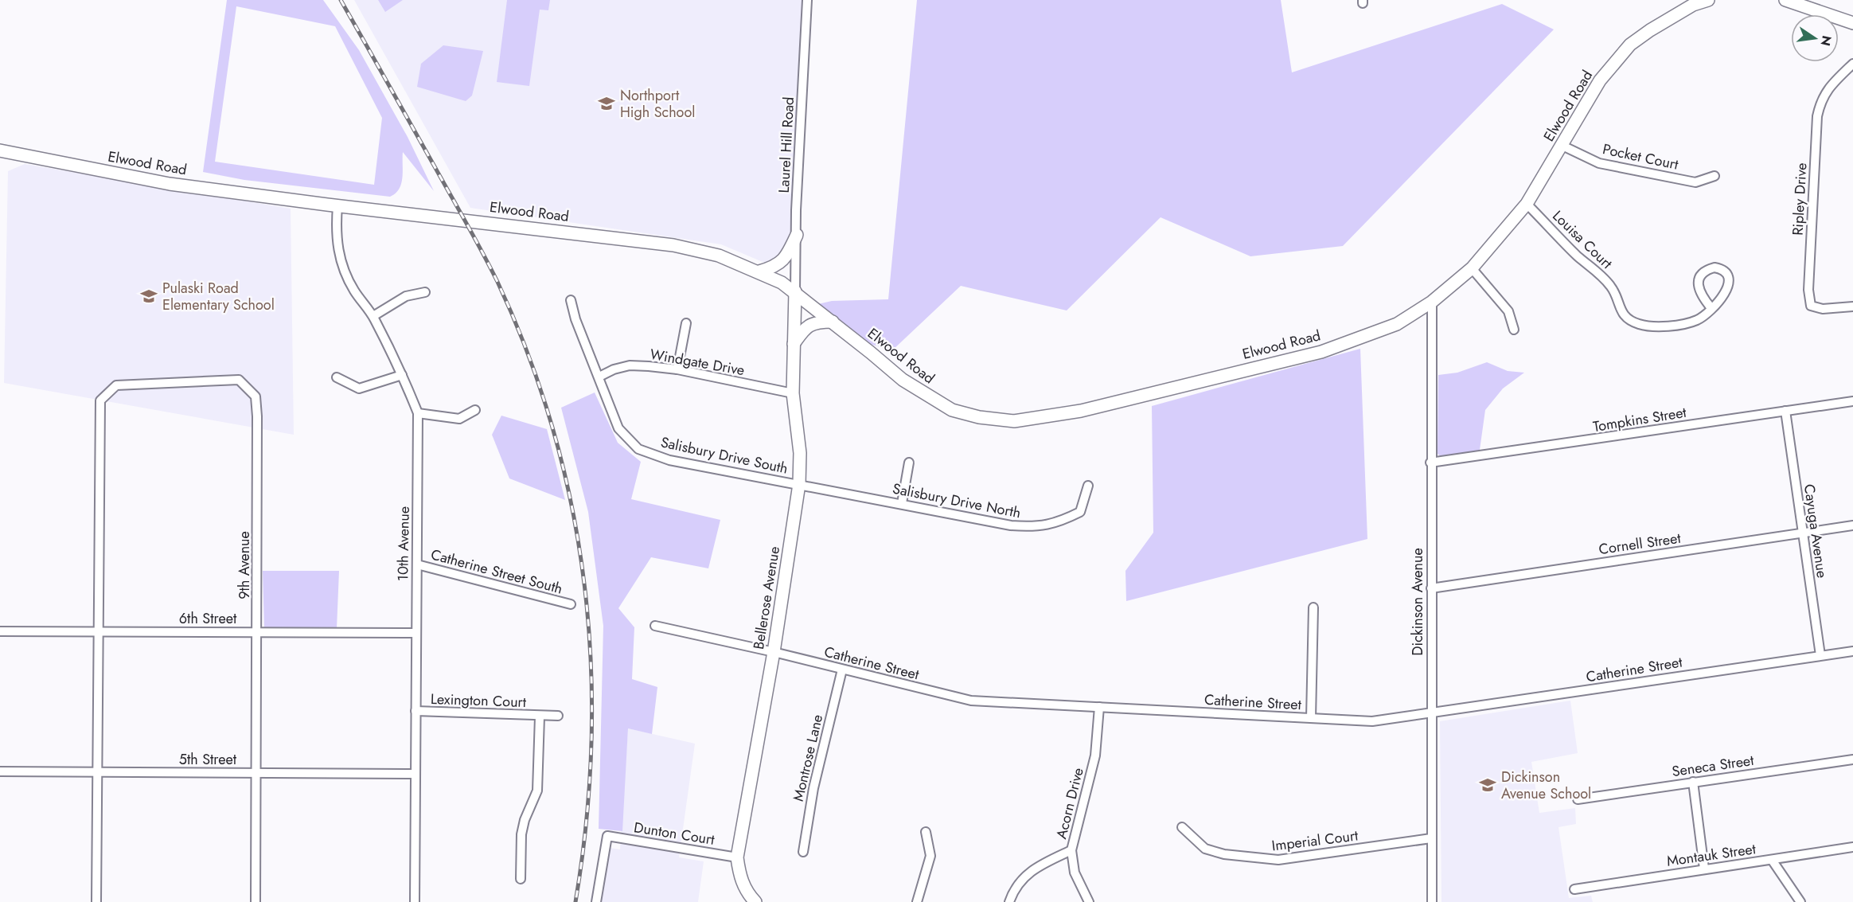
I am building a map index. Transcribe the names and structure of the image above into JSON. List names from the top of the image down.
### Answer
{
  "streets": {
    "main road": ["Elwood Road", "Bellerose Avenue"],
    "street": [
      "Laurel Hill Road",
      "Pocket Court",
      "Ripley Drive",
      "Louisa Court",
      "Windgate Drive",
      "Tompkins Street",
      "Salisbury Drive South",
      "Salisbury Drive North",
      "Cayuga Avenue",
      "10th Avenue",
      "Cornell Street",
      "9th Avenue",
      "Catherine Street South",
      "Dickinson Avenue",
      "6th Street",
      "Catherine Street",
      "Lexington Court",
      "Montrose Lane",
      "5th Street",
      "Seneca Street",
      "Acorn Drive",
      "Dunton Court",
      "Imperial Court",
      "Montauk Street"
    ]
  },
  "crossings": [
    ["Elwood Road", "Laurel Hill Road"],
    ["Elwood Road", "Pocket Court"],
    ["Elwood Road", "Louisa Court"],
    ["Elwood Road", "10th Avenue"],
    ["Elwood Road", "Bellerose Avenue"],
    ["Elwood Road", "Dickinson Avenue"],
    ["Laurel Hill Road", "Bellerose Avenue"],
    ["Windgate Drive", "Salisbury Drive South"],
    ["Windgate Drive", "Bellerose Avenue"],
    ["Tompkins Street", "Cayuga Avenue"],
    ["Tompkins Street", "Dickinson Avenue"],
    ["Salisbury Drive South", "Salisbury Drive North"],
    ["Salisbury Drive South", "Bellerose Avenue"],
    ["Salisbury Drive North", "Bellerose Avenue"],
    ["Cayuga Avenue", "Cornell Street"],
    ["Cayuga Avenue", "Catherine Street"],
    ["10th Avenue", "Catherine Street South"],
    ["10th Avenue", "6th Street"],
    ["10th Avenue", "Lexington Court"],
    ["10th Avenue", "5th Street"],
    ["Cornell Street", "Dickinson Avenue"],
    ["9th Avenue", "6th Street"],
    ["9th Avenue", "5th Street"],
    ["Bellerose Avenue", "Catherine Street"],
    ["Bellerose Avenue", "Dunton Court"],
    ["Dickinson Avenue", "Catherine Street"],
    ["Dickinson Avenue", "Imperial Court"],
    ["Catherine Street", "Montrose Lane"],
    ["Catherine Street", "Acorn Drive"]
  ],
  "places": {
    "school or university": ["Northport High School", "Pulaski Road Elementary School", "Dickinson Avenue School"]
  },
  "north": "right"
}
